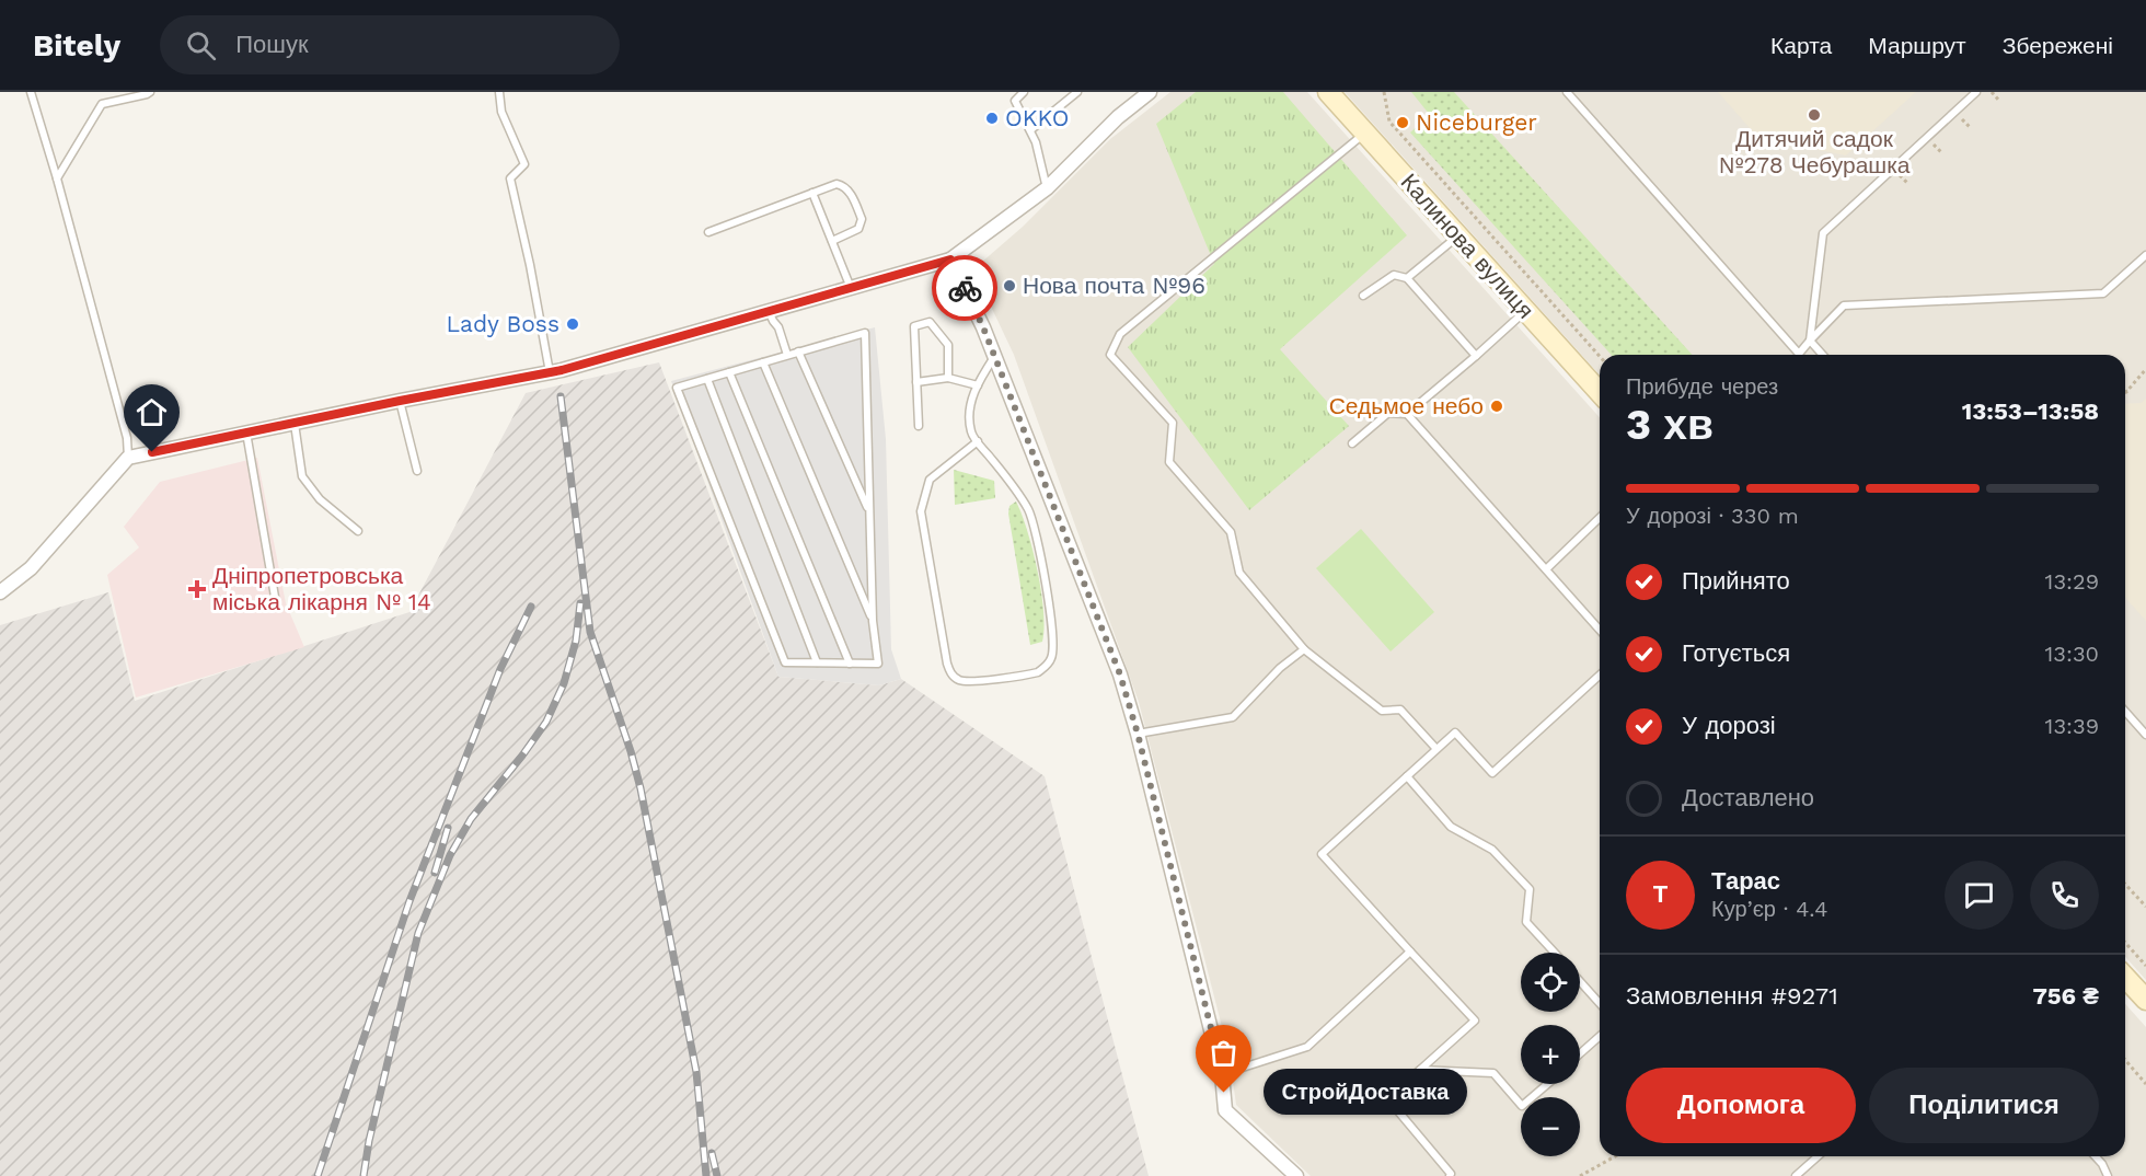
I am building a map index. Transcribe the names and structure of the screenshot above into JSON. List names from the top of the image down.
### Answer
{
  "streets": {
    "main road": ["Калинова вулиця"]
  },
  "places": {
    "other": [
      "Дитячий садок №278 Чебурашка",
      "OKKO",
      "Niceburger",
      "Нова почта №96",
      "Lady Boss",
      "Седьмое небо",
      "СтройДоставка"
    ],
    "health": ["Дніпропетровська міська лікарня № 14"]
  },
  "page": {
    "header": "Bitely",
    "search": "Пошук",
    "nav": ["Карта", "Маршрут", "Збережені"],
    "heading": ["3 хв", "Прибуде через", "13:53–13:58"],
    "panel": [
      "Тарас",
      "Кур’єр · 4.4",
      "Замовлення #9271",
      "756 ₴"
    ],
    "bar": "У дорозі · 330 m",
    "list": [
      ["Прийнято", "13:29"],
      ["Готується", "13:30"],
      ["У дорозі", "13:39"],
      "Доставлено"
    ],
    "round": "Т",
    "map_buttons": ["+", "−"],
    "buttons": ["Допомога", "Поділитися"],
    "bubble": "СтройДоставка"
  }
}
